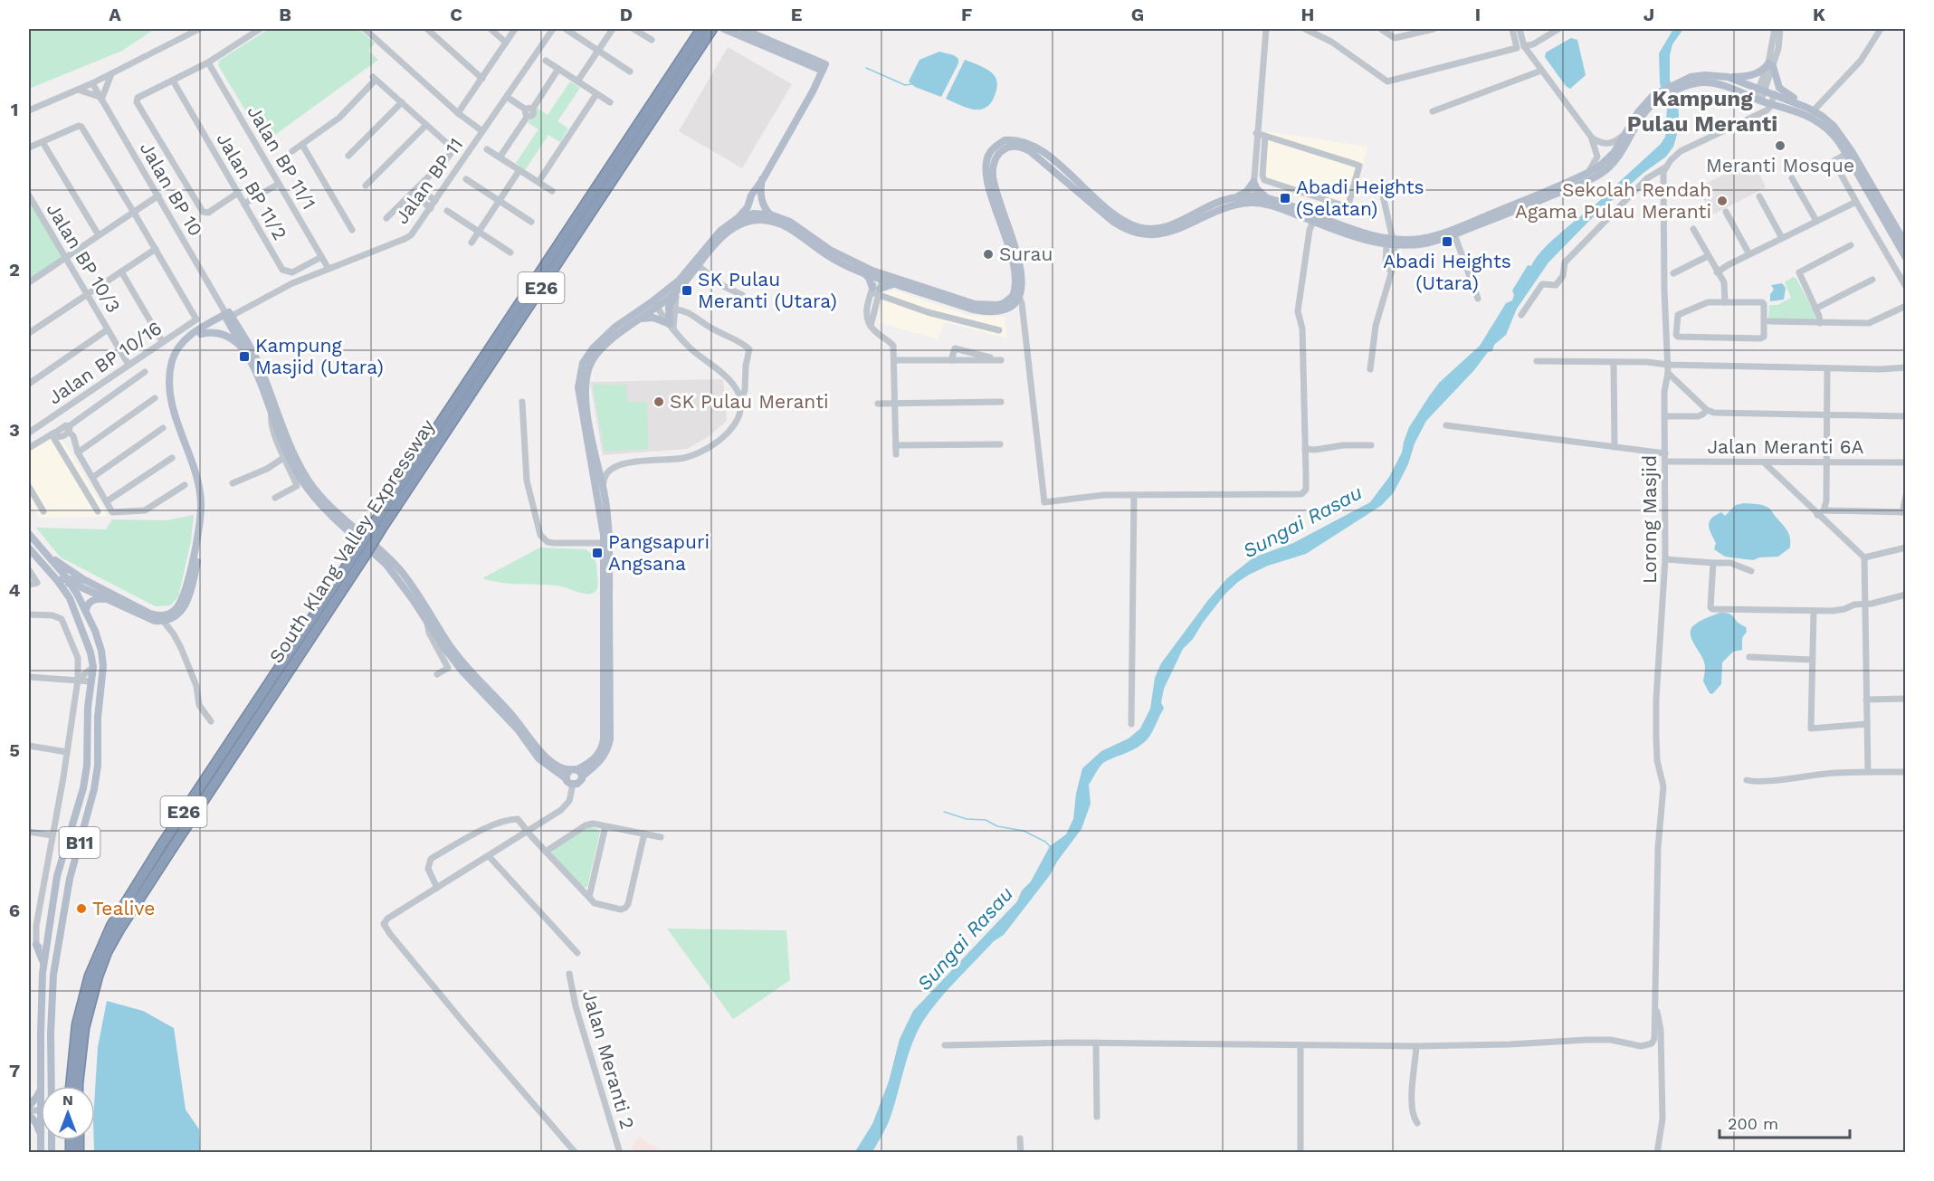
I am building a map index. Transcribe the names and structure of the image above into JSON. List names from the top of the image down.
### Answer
{
  "streets": {
    "highway": ["E26", "South Klang Valley Expressway"],
    "main road": ["B11"],
    "street": [
      "Jalan BP 11/1",
      "Jalan BP 11",
      "Jalan BP 11/2",
      "Jalan BP 10",
      "Jalan BP 10/3",
      "Jalan BP 10/16",
      "Jalan Meranti 6A",
      "Lorong Masjid",
      "Jalan Meranti 2"
    ]
  },
  "crossings": [
    ["Jalan BP 11/1", "Jalan BP 11"],
    ["Jalan BP 11/1", "Jalan BP 11/2"],
    ["Jalan BP 11", "Jalan BP 10"],
    ["Jalan BP 10/3", "Jalan BP 10/16"],
    ["Jalan Meranti 6A", "Lorong Masjid"]
  ],
  "districts": ["Kampung Pulau Meranti"],
  "water": ["Sungai Rasau"],
  "places": {
    "other": [
      "Meranti Mosque",
      "Sekolah Rendah Agama Pulau Meranti",
      "Surau",
      "SK Pulau Meranti",
      "Tealive"
    ],
    "transit": [
      "Abadi Heights (Selatan)",
      "Abadi Heights (Utara)",
      "SK Pulau Meranti (Utara)",
      "Kampung Masjid (Utara)",
      "Pangsapuri Angsana"
    ]
  },
  "scale_bar": "200 m",
  "north": "top",
  "grid": {
    "columns": [
      "A",
      "B",
      "C",
      "D",
      "E",
      "F",
      "G",
      "H",
      "I",
      "J",
      "K"
    ],
    "rows": [
      "1",
      "2",
      "3",
      "4",
      "5",
      "6",
      "7"
    ]
  }
}
